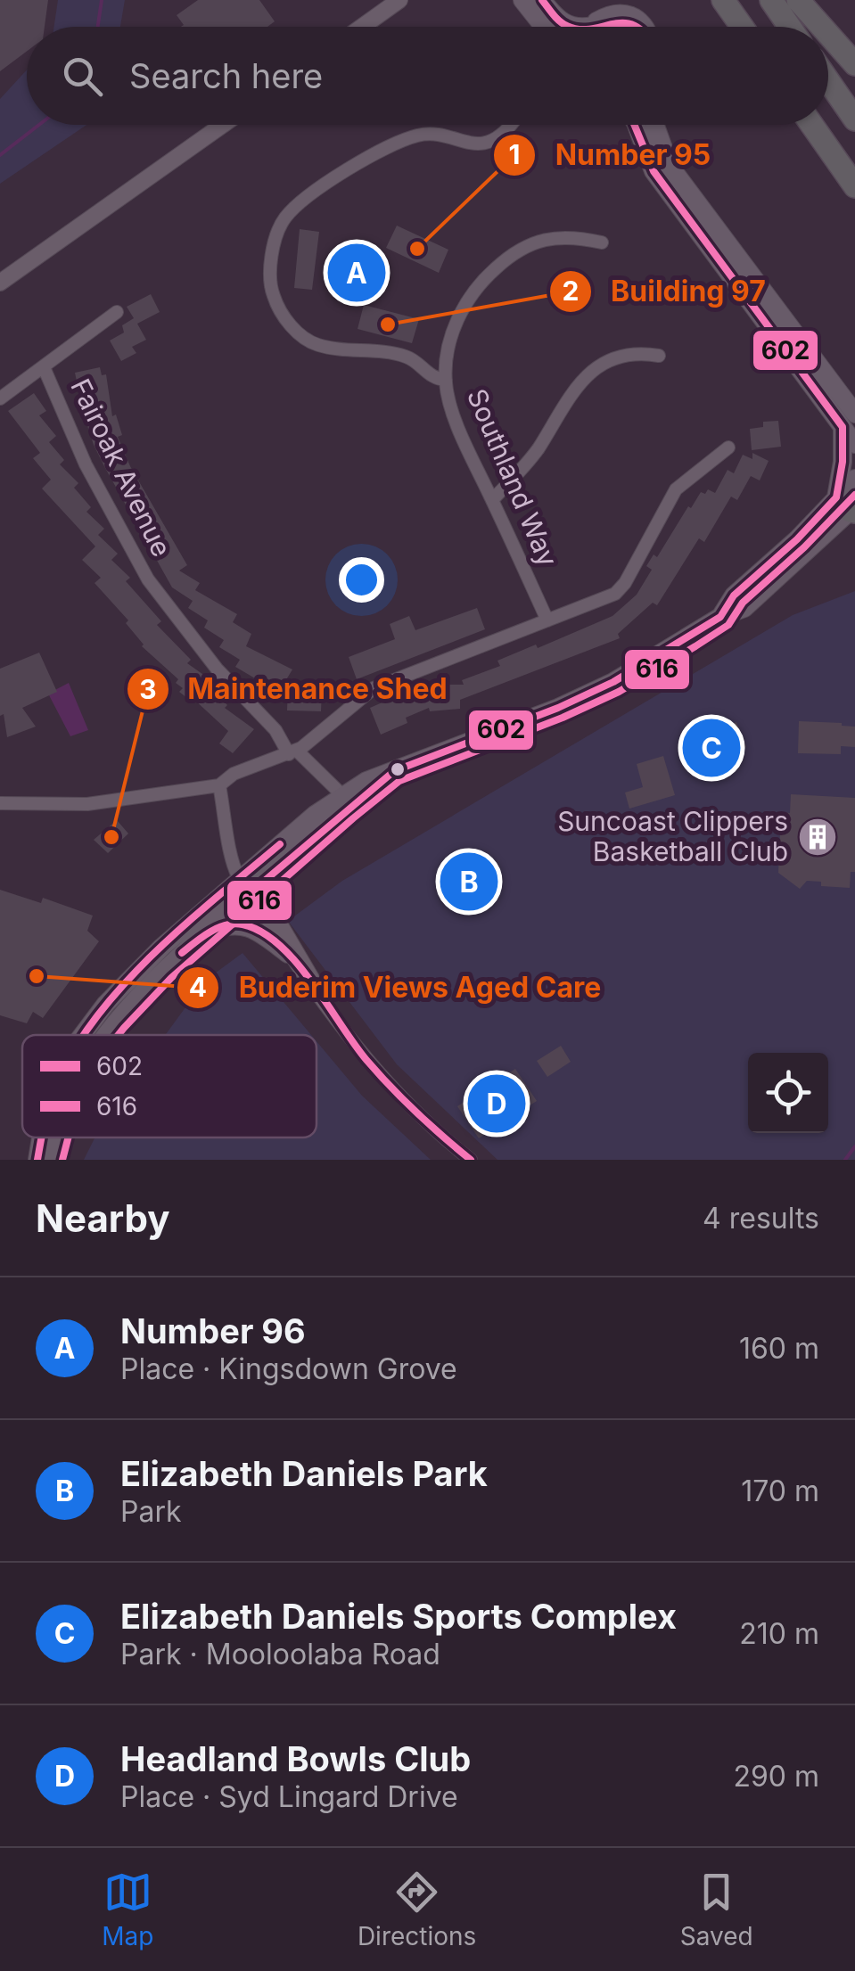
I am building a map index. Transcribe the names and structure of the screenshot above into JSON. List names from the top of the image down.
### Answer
{
  "streets": {
    "street": ["Fairoak Avenue", "Southland Way"]
  },
  "places": {
    "other": [
      "Number 95",
      "Building 97",
      "Maintenance Shed",
      "Buderim Views Aged Care"
    ],
    "building": ["Suncoast Clippers Basketball Club"]
  },
  "lines": ["transit line 602", "transit line 616"],
  "legend": ["602", "616"],
  "page": {
    "search": "Search here",
    "pins": [
      "A",
      "C",
      "B",
      "D"
    ],
    "heading": ["Nearby", "4 results"],
    "list": [
      {
        "mark": "A",
        "name": "Number 96",
        "note": "Place · Kingsdown Grove",
        "value": "160 m"
      },
      {
        "mark": "B",
        "name": "Elizabeth Daniels Park",
        "note": "Park",
        "value": "170 m"
      },
      {
        "mark": "C",
        "name": "Elizabeth Daniels Sports Complex",
        "note": "Park · Mooloolaba Road",
        "value": "210 m"
      },
      {
        "mark": "D",
        "name": "Headland Bowls Club",
        "note": "Place · Syd Lingard Drive",
        "value": "290 m"
      }
    ],
    "nav": ["Map", "Directions", "Saved"]
  }
}
